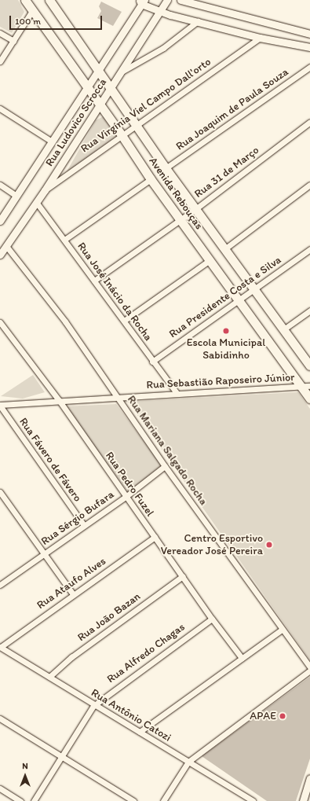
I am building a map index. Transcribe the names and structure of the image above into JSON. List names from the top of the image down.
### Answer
{
  "streets": {
    "main road": ["Avenida Rebouças"],
    "street": [
      "Rua Virgínia Viel Campo Dall'orto",
      "Rua Joaquim de Paula Souza",
      "Rua Ludovico Scrocca",
      "Rua 31 de Março",
      "Rua José Inácio da Rocha",
      "Rua Presidente Costa e Silva",
      "Rua Sebastião Raposeiro Júnior",
      "Rua Mariana Salgado Rocha",
      "Rua Fávero de Fávero",
      "Rua Pedro Fuzel",
      "Rua Sérgio Bufara",
      "Rua Ataufo Alves",
      "Rua João Bazan",
      "Rua Alfredo Chagas",
      "Rua Antônio Catozi"
    ]
  },
  "crossings": [
    ["Rua Virgínia Viel Campo Dall'orto", "Rua Ludovico Scrocca"],
    ["Rua Virgínia Viel Campo Dall'orto", "Avenida Rebouças"],
    ["Rua Joaquim de Paula Souza", "Avenida Rebouças"],
    ["Rua Ludovico Scrocca", "Avenida Rebouças"],
    ["Rua Ludovico Scrocca", "Rua José Inácio da Rocha"],
    ["Rua Ludovico Scrocca", "Rua Mariana Salgado Rocha"],
    ["Rua 31 de Março", "Avenida Rebouças"],
    ["Rua 31 de Março", "Rua José Inácio da Rocha"],
    ["Avenida Rebouças", "Rua Presidente Costa e Silva"],
    ["Avenida Rebouças", "Rua Sebastião Raposeiro Júnior"],
    ["Rua José Inácio da Rocha", "Rua Presidente Costa e Silva"],
    ["Rua José Inácio da Rocha", "Rua Sebastião Raposeiro Júnior"],
    ["Rua Sebastião Raposeiro Júnior", "Rua Mariana Salgado Rocha"],
    ["Rua Sebastião Raposeiro Júnior", "Rua Fávero de Fávero"],
    ["Rua Sebastião Raposeiro Júnior", "Rua Pedro Fuzel"],
    ["Rua Mariana Salgado Rocha", "Rua Sérgio Bufara"],
    ["Rua Fávero de Fávero", "Rua Sérgio Bufara"],
    ["Rua Pedro Fuzel", "Rua Sérgio Bufara"],
    ["Rua Pedro Fuzel", "Rua Ataufo Alves"],
    ["Rua Pedro Fuzel", "Rua João Bazan"],
    ["Rua Pedro Fuzel", "Rua Alfredo Chagas"],
    ["Rua Ataufo Alves", "Rua Antônio Catozi"],
    ["Rua João Bazan", "Rua Antônio Catozi"],
    ["Rua Alfredo Chagas", "Rua Antônio Catozi"]
  ],
  "places": ["Escola Municipal Sabidinho", "Centro Esportivo Vereador José Pereira", "APAE"],
  "scale_bar": "100 m",
  "north": "top"
}
